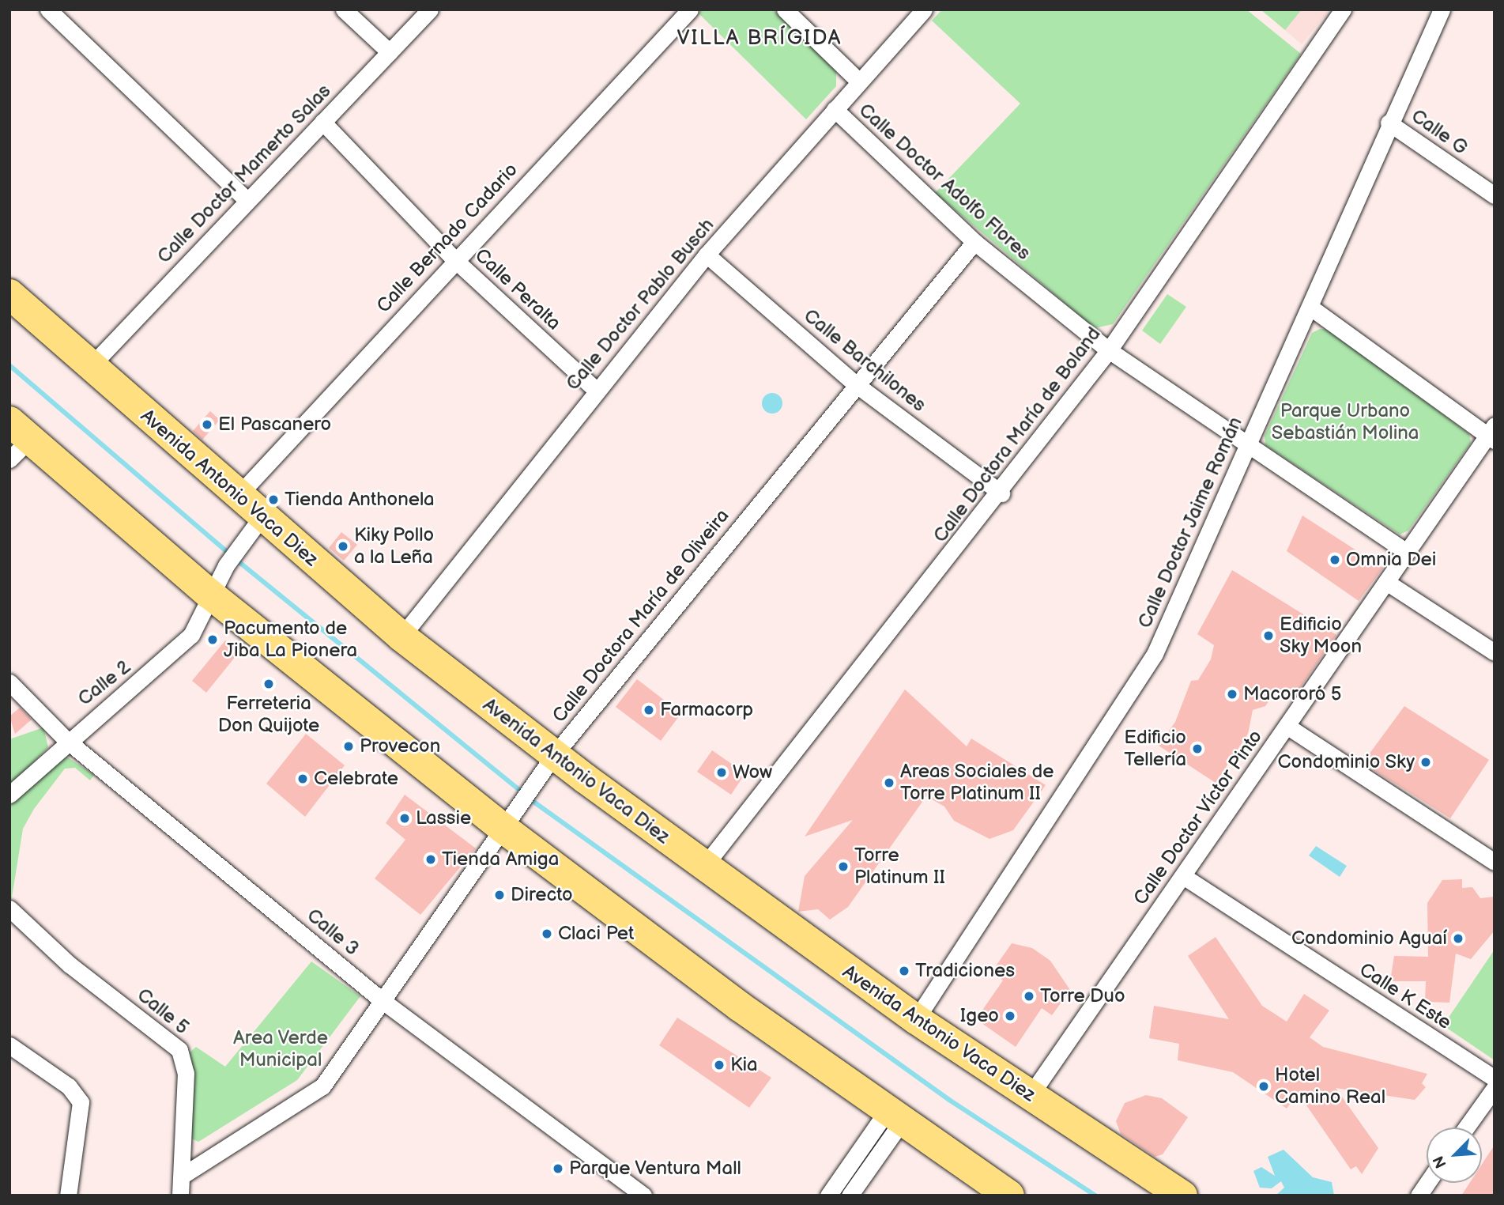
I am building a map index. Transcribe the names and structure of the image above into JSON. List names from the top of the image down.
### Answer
{
  "streets": {
    "highway": ["Avenida Antonio Vaca Diez"],
    "street": [
      "Calle G",
      "Calle Doctor Mamerto Salas",
      "Calle Doctor Adolfo Flores",
      "Calle Bernado Cadario",
      "Calle Peralta",
      "Calle Doctor Pablo Busch",
      "Calle Barchilones",
      "Calle Doctora María de Boland",
      "Calle Doctor Jaime Román",
      "Calle Doctora María de Oliveira",
      "Calle 2",
      "Calle Doctor Víctor Pinto",
      "Calle 3",
      "Calle K Este",
      "Calle 5"
    ]
  },
  "crossings": [
    ["Calle G", "Calle Doctor Jaime Román"],
    ["Calle Doctor Mamerto Salas", "Calle Peralta"],
    ["Calle Doctor Mamerto Salas", "Avenida Antonio Vaca Diez"],
    ["Calle Doctor Adolfo Flores", "Calle Doctor Pablo Busch"],
    ["Calle Doctor Adolfo Flores", "Calle Doctora María de Boland"],
    ["Calle Doctor Adolfo Flores", "Calle Doctor Jaime Román"],
    ["Calle Doctor Adolfo Flores", "Calle Doctora María de Oliveira"],
    ["Calle Doctor Adolfo Flores", "Calle Doctor Víctor Pinto"],
    ["Calle Bernado Cadario", "Calle Peralta"],
    ["Calle Bernado Cadario", "Avenida Antonio Vaca Diez"],
    ["Calle Peralta", "Calle Doctor Pablo Busch"],
    ["Calle Doctor Pablo Busch", "Calle Barchilones"],
    ["Calle Doctor Pablo Busch", "Avenida Antonio Vaca Diez"],
    ["Calle Barchilones", "Calle Doctora María de Boland"],
    ["Calle Barchilones", "Calle Doctora María de Oliveira"],
    ["Calle Doctora María de Boland", "Avenida Antonio Vaca Diez"],
    ["Avenida Antonio Vaca Diez", "Calle Doctor Jaime Román"],
    ["Avenida Antonio Vaca Diez", "Calle Doctora María de Oliveira"],
    ["Avenida Antonio Vaca Diez", "Calle 2"],
    ["Avenida Antonio Vaca Diez", "Calle Doctor Víctor Pinto"],
    ["Calle Doctora María de Oliveira", "Calle 3"],
    ["Calle Doctora María de Oliveira", "Calle 5"],
    ["Calle 2", "Calle 3"],
    ["Calle Doctor Víctor Pinto", "Calle K Este"]
  ],
  "districts": ["VILLA BRÍGIDA"],
  "parks": ["Parque Urbano Sebastián Molina", "Area Verde Municipal"],
  "places": [
    "El Pascanero",
    "Tienda Anthonela",
    "Kiky Pollo a la Leña",
    "Omnia Dei",
    "Edificio Sky Moon",
    "Pacumento de Jiba La Pionera",
    "Ferreteria Don Quijote",
    "Macororó 5",
    "Farmacorp",
    "Provecon",
    "Edificio Tellería",
    "Condominio Sky",
    "Wow",
    "Celebrate",
    "Areas Sociales de Torre Platinum II",
    "Lassie",
    "Tienda Amiga",
    "Torre Platinum II",
    "Directo",
    "Claci Pet",
    "Condominio Aguaí",
    "Tradiciones",
    "Torre Duo",
    "Igeo",
    "Kia",
    "Hotel Camino Real",
    "Parque Ventura Mall"
  ],
  "north": "bottom left"
}
